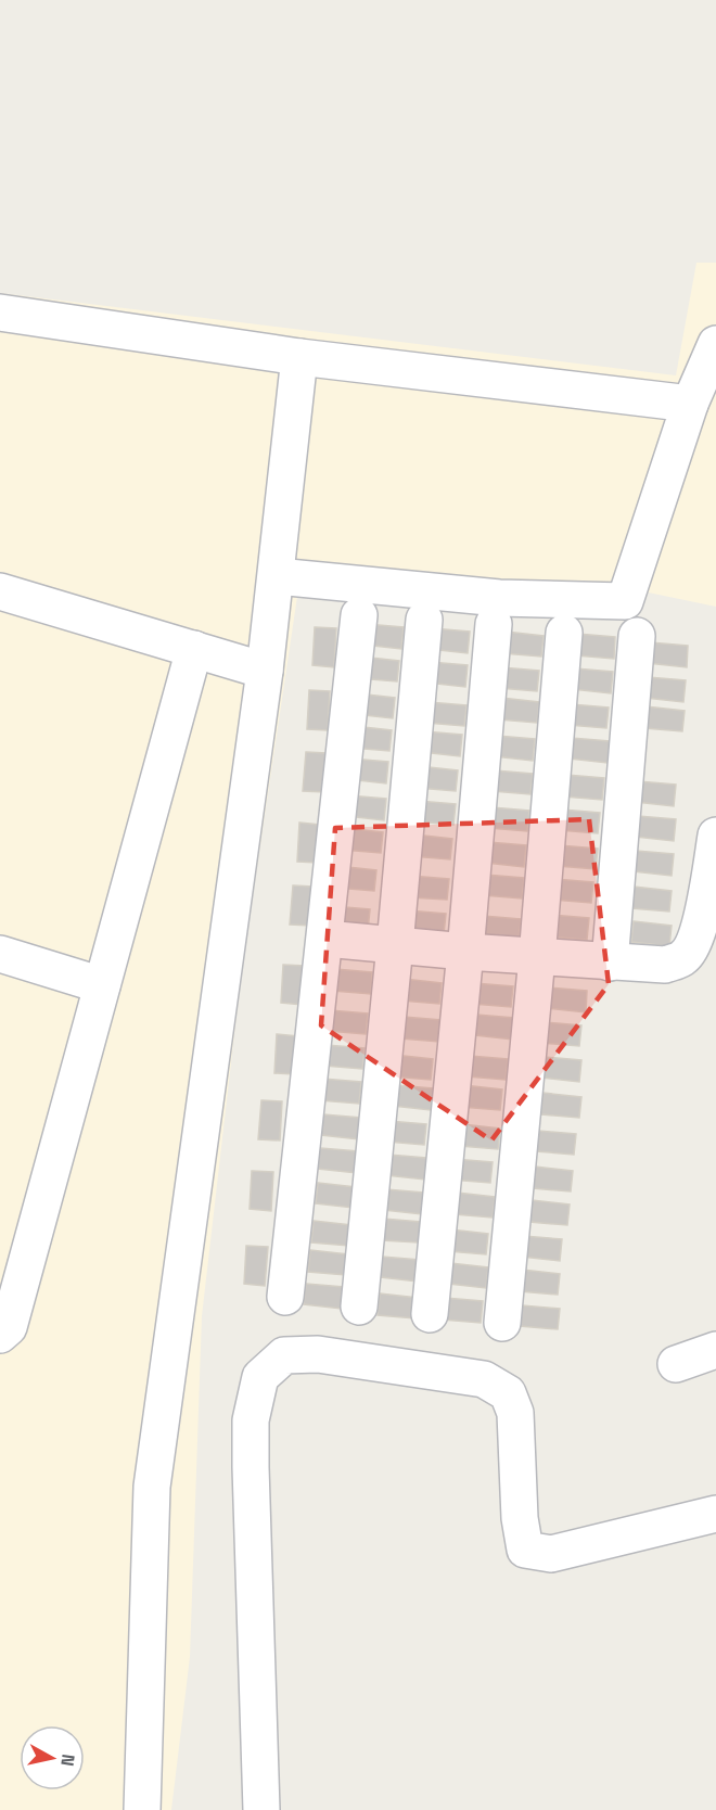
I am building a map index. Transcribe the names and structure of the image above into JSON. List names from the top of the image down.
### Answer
{
  "north": "right"
}
